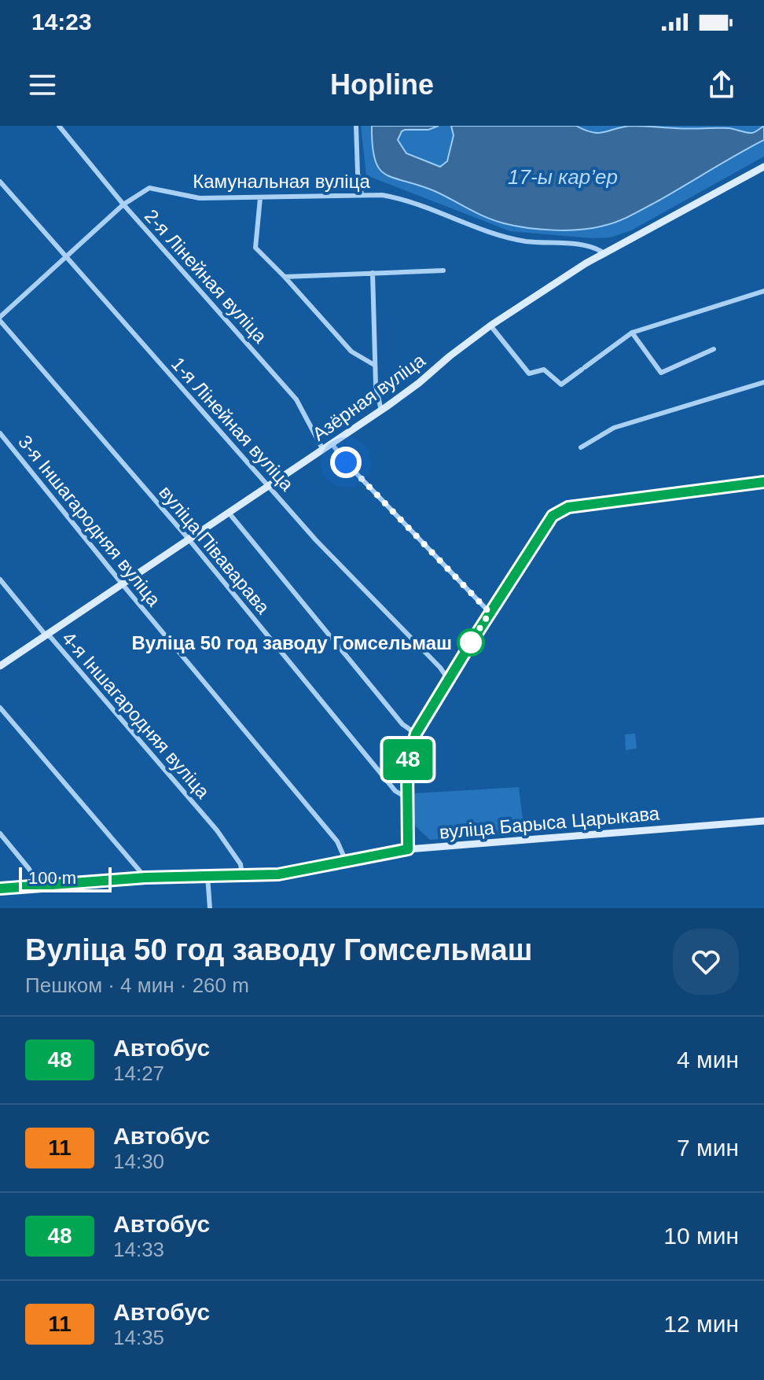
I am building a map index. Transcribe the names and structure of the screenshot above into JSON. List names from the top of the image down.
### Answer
{
  "streets": {
    "street": [
      "Камунальная вуліца",
      "2-я Лінейная вуліца",
      "Азёрная вуліца",
      "1-я Лінейная вуліца",
      "3-я Іншагародняя вуліца",
      "вуліца Піваварава",
      "4-я Іншагародняя вуліца",
      "вуліца Барыса Царыкава"
    ]
  },
  "crossings": [
    ["Камунальная вуліца", "2-я Лінейная вуліца"],
    ["Камунальная вуліца", "Азёрная вуліца"],
    ["Камунальная вуліца", "1-я Лінейная вуліца"],
    ["Камунальная вуліца", "вуліца Піваварава"],
    ["2-я Лінейная вуліца", "Азёрная вуліца"],
    ["Азёрная вуліца", "1-я Лінейная вуліца"],
    ["Азёрная вуліца", "3-я Іншагародняя вуліца"],
    ["Азёрная вуліца", "вуліца Піваварава"],
    ["Азёрная вуліца", "4-я Іншагародняя вуліца"],
    ["3-я Іншагародняя вуліца", "вуліца Барыса Царыкава"],
    ["4-я Іншагародняя вуліца", "вуліца Барыса Царыкава"]
  ],
  "water": ["17-ы кар’ер"],
  "places": ["Вуліца 50 год заводу Гомсельмаш"],
  "lines": ["bus line 48"],
  "scale_bar": "100 m",
  "page": {
    "status": "14:23",
    "header": "Hopline",
    "on_map": "48",
    "scale": "100 m",
    "heading": ["Вуліца 50 год заводу Гомсельмаш", "Пешком · 4 мин · 260 m"],
    "list": [
      {
        "mark": "48",
        "name": "Автобус",
        "note": "14:27",
        "value": "4 мин"
      },
      {
        "mark": "11",
        "name": "Автобус",
        "note": "14:30",
        "value": "7 мин"
      },
      {
        "mark": "48",
        "name": "Автобус",
        "note": "14:33",
        "value": "10 мин"
      },
      {
        "mark": "11",
        "name": "Автобус",
        "note": "14:35",
        "value": "12 мин"
      }
    ]
  }
}
